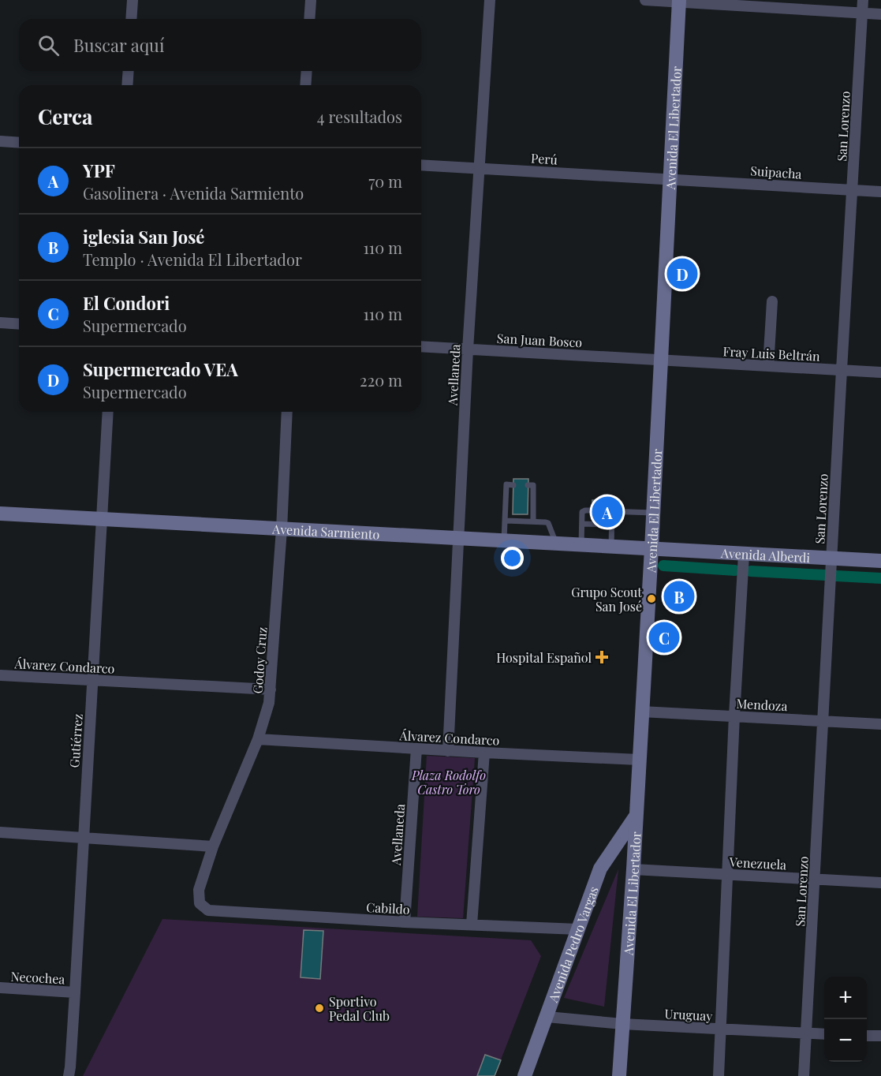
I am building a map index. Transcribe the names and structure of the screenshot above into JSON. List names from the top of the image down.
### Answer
{
  "streets": {
    "main road": [
      "Avenida El Libertador",
      "Avenida Sarmiento",
      "Avenida Alberdi",
      "Avenida Pedro Vargas"
    ],
    "street": [
      "San Lorenzo",
      "Perú",
      "Suipacha",
      "San Juan Bosco",
      "Fray Luis Beltrán",
      "Avellaneda",
      "Godoy Cruz",
      "Álvarez Condarco",
      "Mendoza",
      "Gutiérrez",
      "Venezuela",
      "Cabildo",
      "Necochea",
      "Uruguay"
    ]
  },
  "crossings": [
    ["San Lorenzo", "Suipacha"],
    ["San Lorenzo", "Fray Luis Beltrán"],
    ["San Lorenzo", "Avenida Alberdi"],
    ["San Lorenzo", "Mendoza"],
    ["San Lorenzo", "Venezuela"],
    ["San Lorenzo", "Uruguay"],
    ["Avenida El Libertador", "Perú"],
    ["Avenida El Libertador", "Suipacha"],
    ["Avenida El Libertador", "San Juan Bosco"],
    ["Avenida El Libertador", "Fray Luis Beltrán"],
    ["Avenida El Libertador", "Avenida Sarmiento"],
    ["Avenida El Libertador", "Avenida Alberdi"],
    ["Avenida El Libertador", "Álvarez Condarco"],
    ["Avenida El Libertador", "Mendoza"],
    ["Avenida El Libertador", "Venezuela"],
    ["Avenida El Libertador", "Avenida Pedro Vargas"],
    ["Avenida El Libertador", "Uruguay"],
    ["Perú", "Suipacha"],
    ["Perú", "Avellaneda"],
    ["San Juan Bosco", "Fray Luis Beltrán"],
    ["San Juan Bosco", "Avellaneda"],
    ["Avellaneda", "Avenida Sarmiento"],
    ["Avellaneda", "Álvarez Condarco"],
    ["Avellaneda", "Cabildo"],
    ["Avenida Sarmiento", "Avenida Alberdi"],
    ["Avenida Sarmiento", "Godoy Cruz"],
    ["Avenida Sarmiento", "Gutiérrez"],
    ["Godoy Cruz", "Álvarez Condarco"],
    ["Godoy Cruz", "Cabildo"],
    ["Álvarez Condarco", "Gutiérrez"],
    ["Gutiérrez", "Necochea"],
    ["Cabildo", "Avenida Pedro Vargas"],
    ["Avenida Pedro Vargas", "Uruguay"]
  ],
  "parks": ["Plaza Rodolfo Castro Toro"],
  "places": {
    "other": ["Grupo Scout San José", "Sportivo Pedal Club"],
    "health": ["Hospital Español"]
  },
  "page": {
    "search": "Buscar aquí",
    "heading": ["Cerca", "4 resultados"],
    "list": [
      {
        "mark": "A",
        "name": "YPF",
        "note": "Gasolinera · Avenida Sarmiento",
        "value": "70 m"
      },
      {
        "mark": "B",
        "name": "iglesia San José",
        "note": "Templo · Avenida El Libertador",
        "value": "110 m"
      },
      {
        "mark": "C",
        "name": "El Condori",
        "note": "Supermercado",
        "value": "110 m"
      },
      {
        "mark": "D",
        "name": "Supermercado VEA",
        "note": "Supermercado",
        "value": "220 m"
      }
    ],
    "pins": [
      "D",
      "A",
      "B",
      "C"
    ],
    "map_buttons": ["+", "−"]
  }
}
